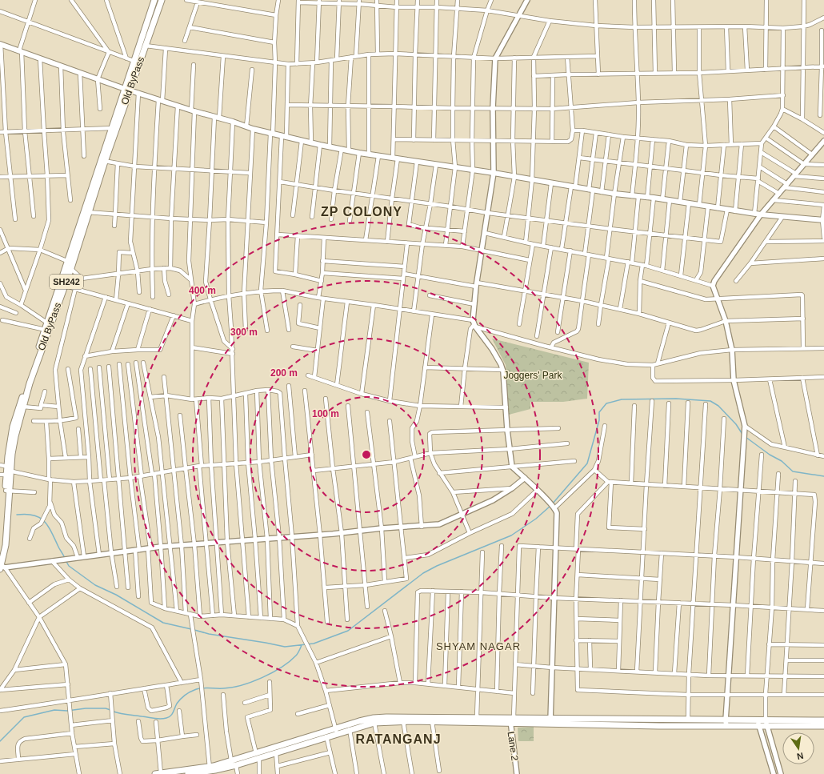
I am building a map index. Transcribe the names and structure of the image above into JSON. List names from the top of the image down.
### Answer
{
  "streets": {
    "main road": ["Old ByPass", "SH242"],
    "street": ["Lane 2"]
  },
  "districts": ["ZP COLONY", "SHYAM NAGAR", "RATANGANJ"],
  "parks": ["Joggers' Park"],
  "north": "bottom",
  "rings": [
    "400 m",
    "300 m",
    "200 m",
    "100 m"
  ]
}
